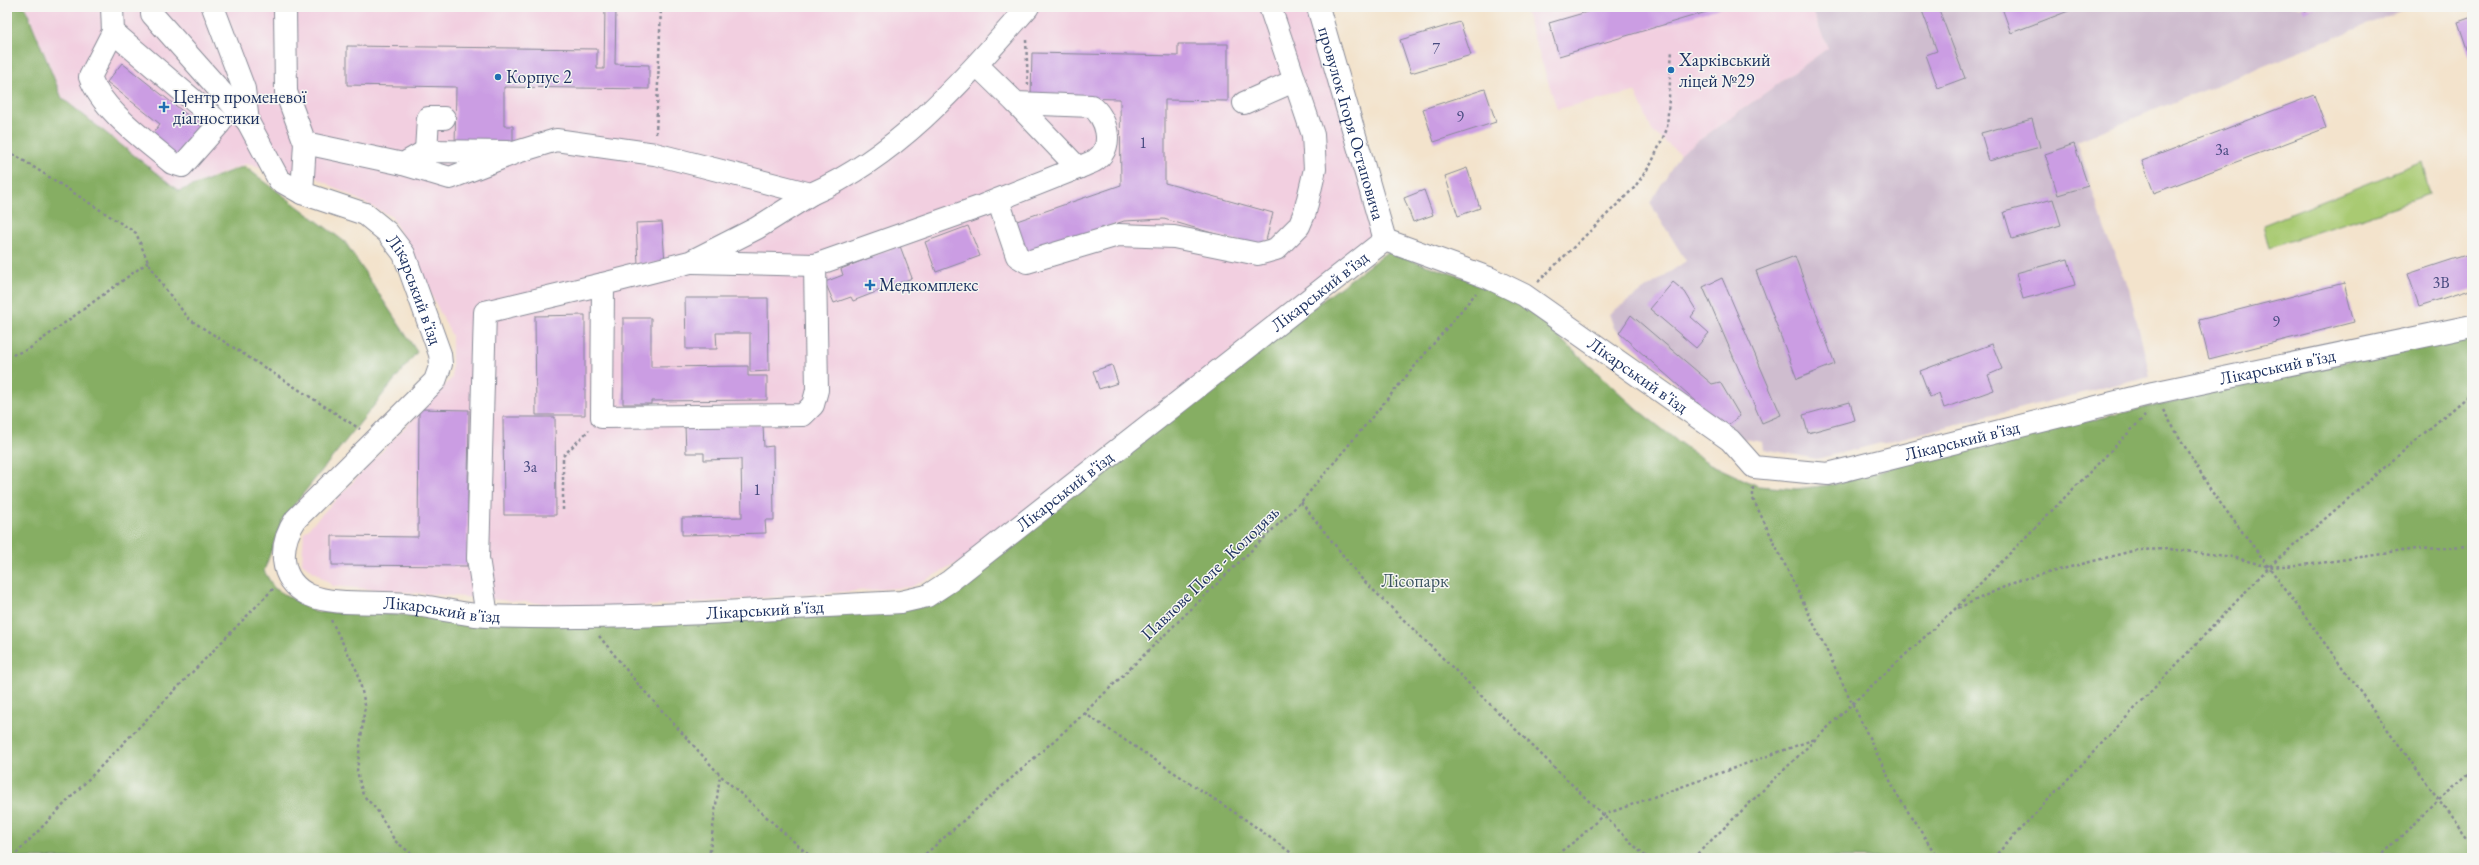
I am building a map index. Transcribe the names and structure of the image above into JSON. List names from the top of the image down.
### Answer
{
  "streets": {
    "street": ["провулок Ігоря Остаповича", "Лікарський в'їзд"],
    "path": ["Павлове Поле - Колодязь"]
  },
  "crossings": [
    ["провулок Ігоря Остаповича", "Лікарський в'їзд"],
    ["Лікарський в'їзд", "Павлове Поле - Колодязь"]
  ],
  "parks": ["Лісопарк"],
  "places": {
    "other": ["Харківський ліцей №29", "Корпус 2"],
    "health": ["Центр променевої діагностики", "Медкомплекс"]
  },
  "house_numbers": [
    "7",
    "9",
    "1",
    "3а",
    "3В",
    "9",
    "3а",
    "1"
  ]
}
